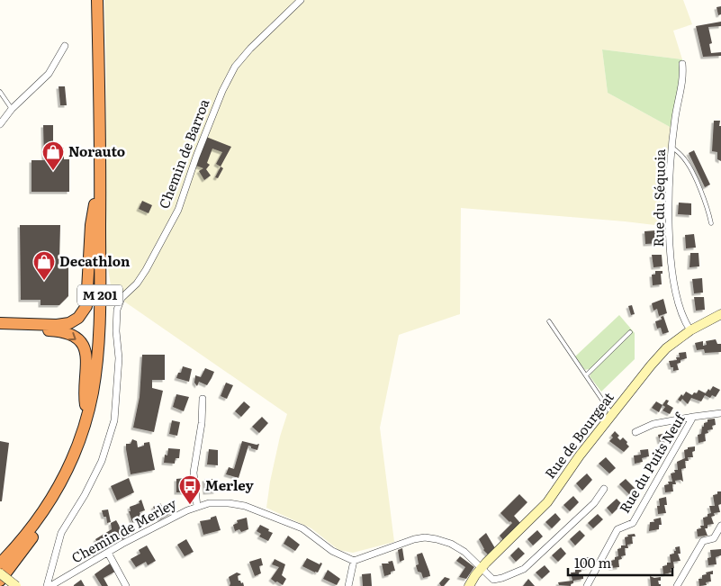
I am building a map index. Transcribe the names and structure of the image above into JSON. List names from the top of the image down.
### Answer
{
  "streets": {
    "highway": ["M 201"],
    "street": [
      "Chemin de Barroa",
      "Rue du Séquoia",
      "Rue de Bourgeat",
      "Rue du Puits Neuf",
      "Chemin de Merley"
    ]
  },
  "crossings": [
    ["Chemin de Barroa", "Chemin de Merley"],
    ["Rue du Séquoia", "Rue de Bourgeat"]
  ],
  "places": {
    "shop": ["Norauto", "Decathlon"],
    "bus stop": ["Merley"]
  },
  "scale_bar": "100 m"
}
